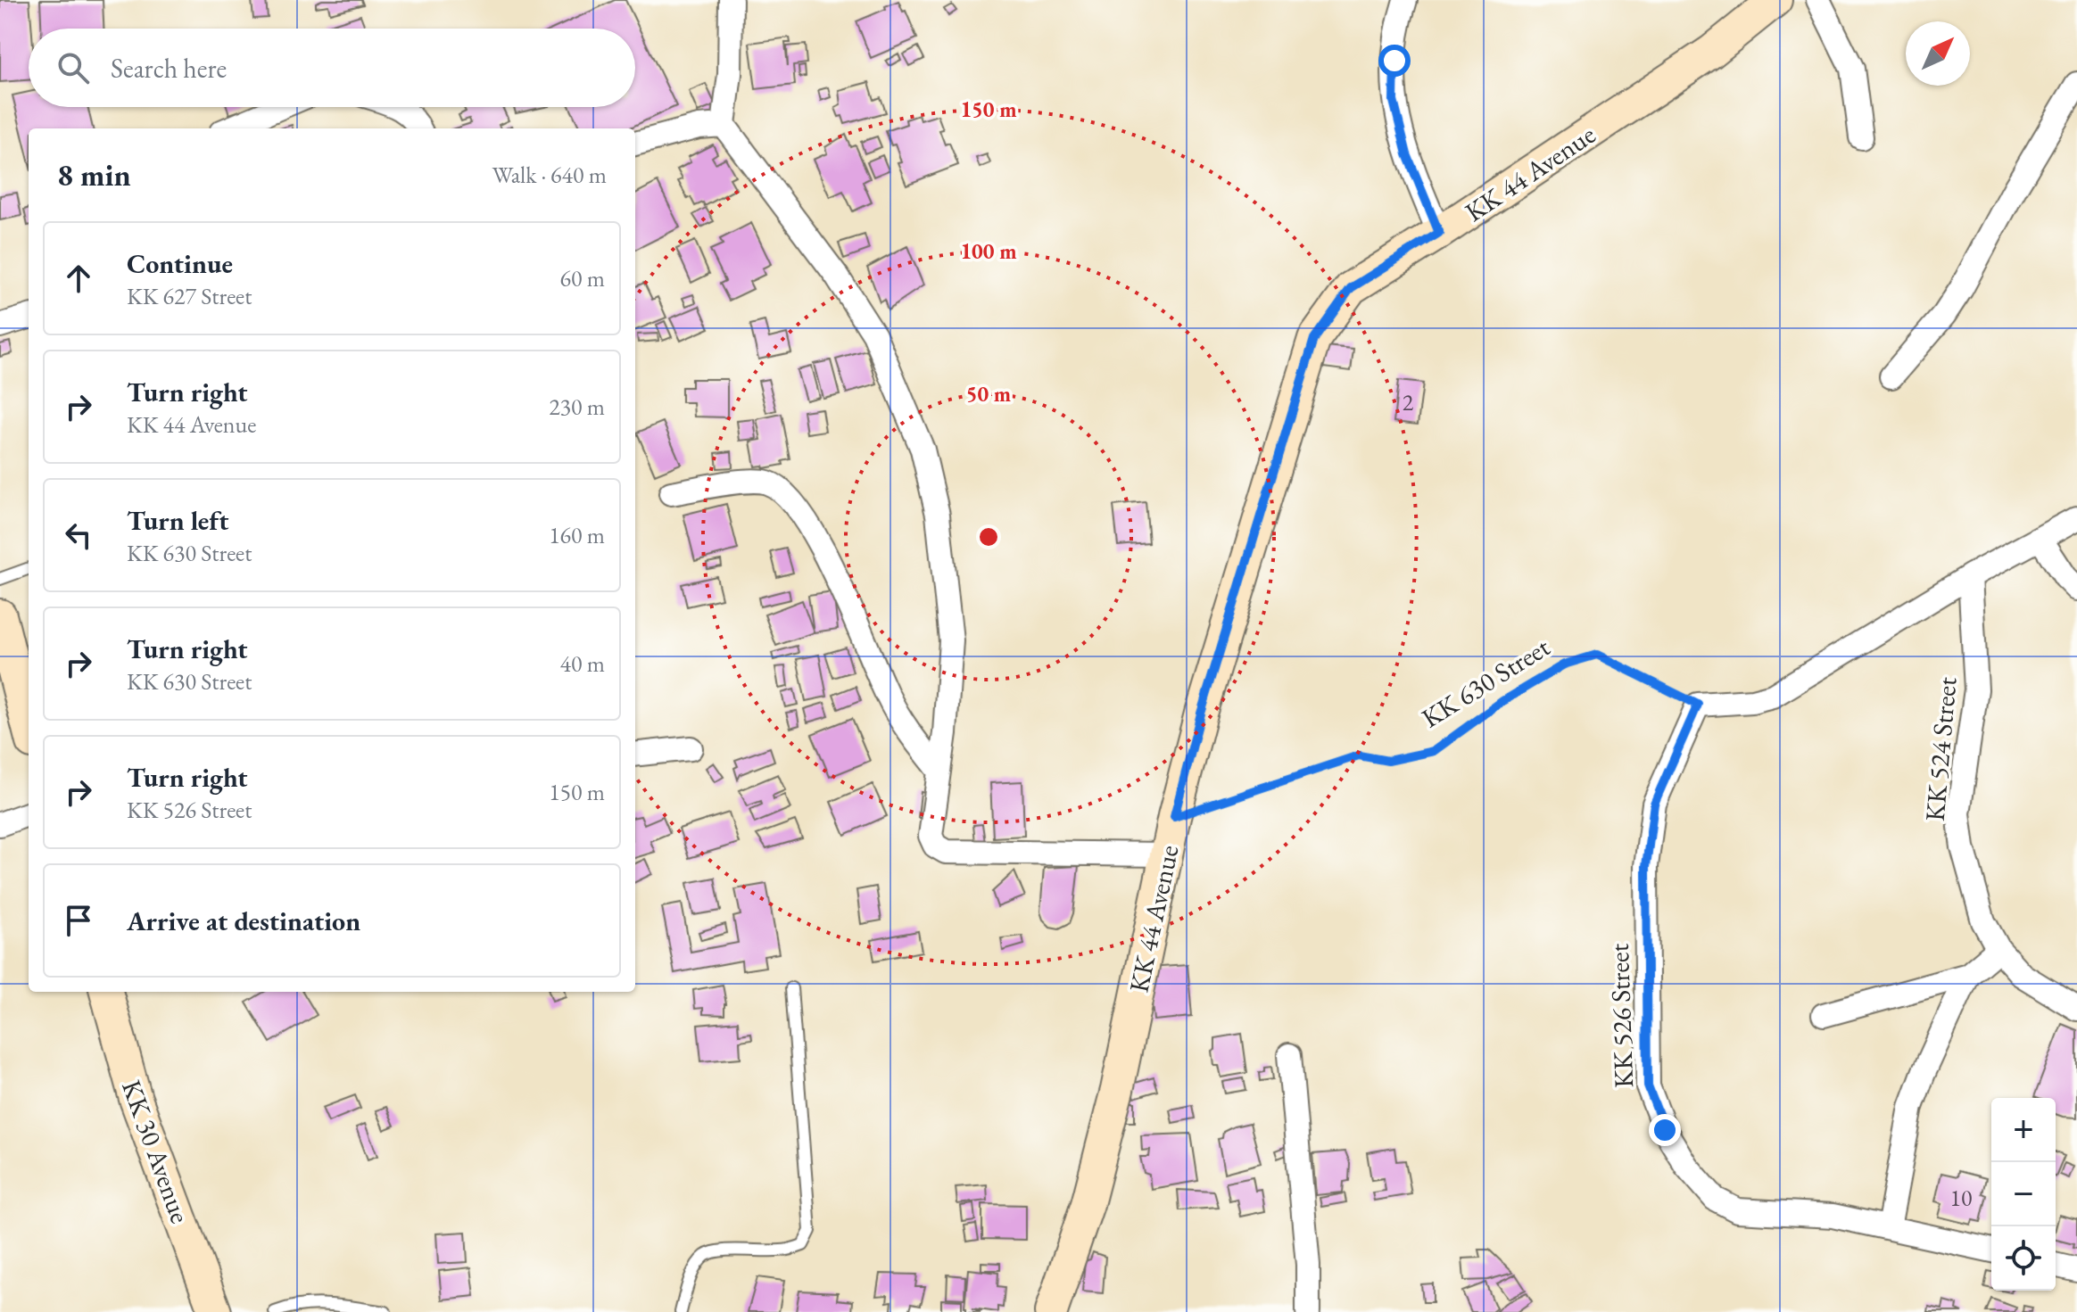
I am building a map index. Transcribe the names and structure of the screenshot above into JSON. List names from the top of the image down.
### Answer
{
  "streets": {
    "main road": ["KK 44 Avenue", "KK 30 Avenue"],
    "street": ["KK 524 Street", "KK 526 Street"],
    "path": ["KK 630 Street"]
  },
  "crossings": [
    ["KK 44 Avenue", "KK 630 Street"],
    ["KK 630 Street", "KK 526 Street"]
  ],
  "house_numbers": ["2", "10"],
  "north": "top right",
  "page": {
    "search": "Search here",
    "heading": ["8 min", "Walk · 640 m"],
    "list": [
      ["Continue", "KK 627 Street", "60 m"],
      ["Turn right", "KK 44 Avenue", "230 m"],
      ["Turn left", "KK 630 Street", "160 m"],
      ["Turn right", "KK 630 Street", "40 m"],
      ["Turn right", "KK 526 Street", "150 m"],
      "Arrive at destination"
    ],
    "map_buttons": ["+", "−"]
  },
  "rings": ["150 m", "100 m", "50 m"]
}
